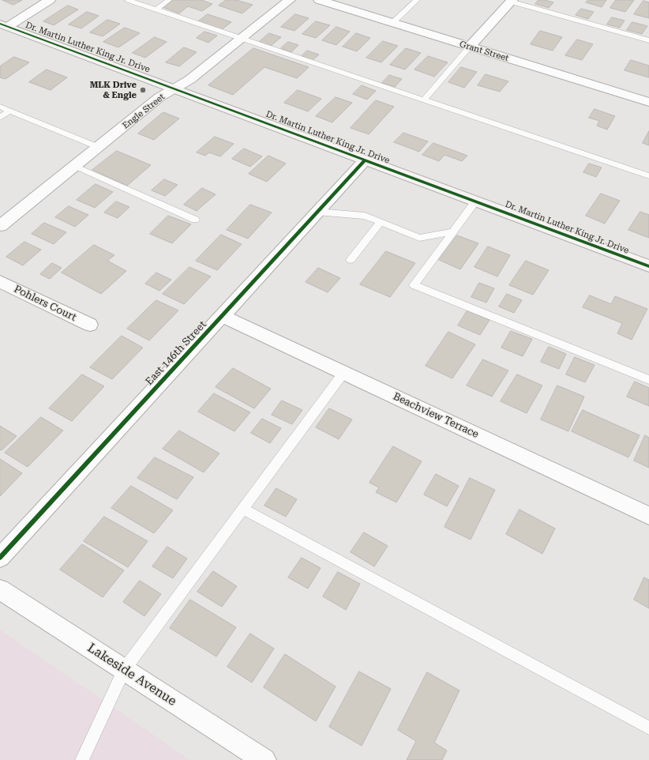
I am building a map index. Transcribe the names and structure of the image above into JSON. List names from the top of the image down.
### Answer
{
  "streets": {
    "street": [
      "Dr. Martin Luther King Jr. Drive",
      "Grant Street",
      "Engle Street",
      "Pohlers Court",
      "East 146th Street",
      "Beachview Terrace",
      "Lakeside Avenue"
    ]
  },
  "crossings": [
    ["Dr. Martin Luther King Jr. Drive", "Engle Street"],
    ["Dr. Martin Luther King Jr. Drive", "East 146th Street"],
    ["East 146th Street", "Beachview Terrace"]
  ],
  "places": ["MLK Drive & Engle"]
}
